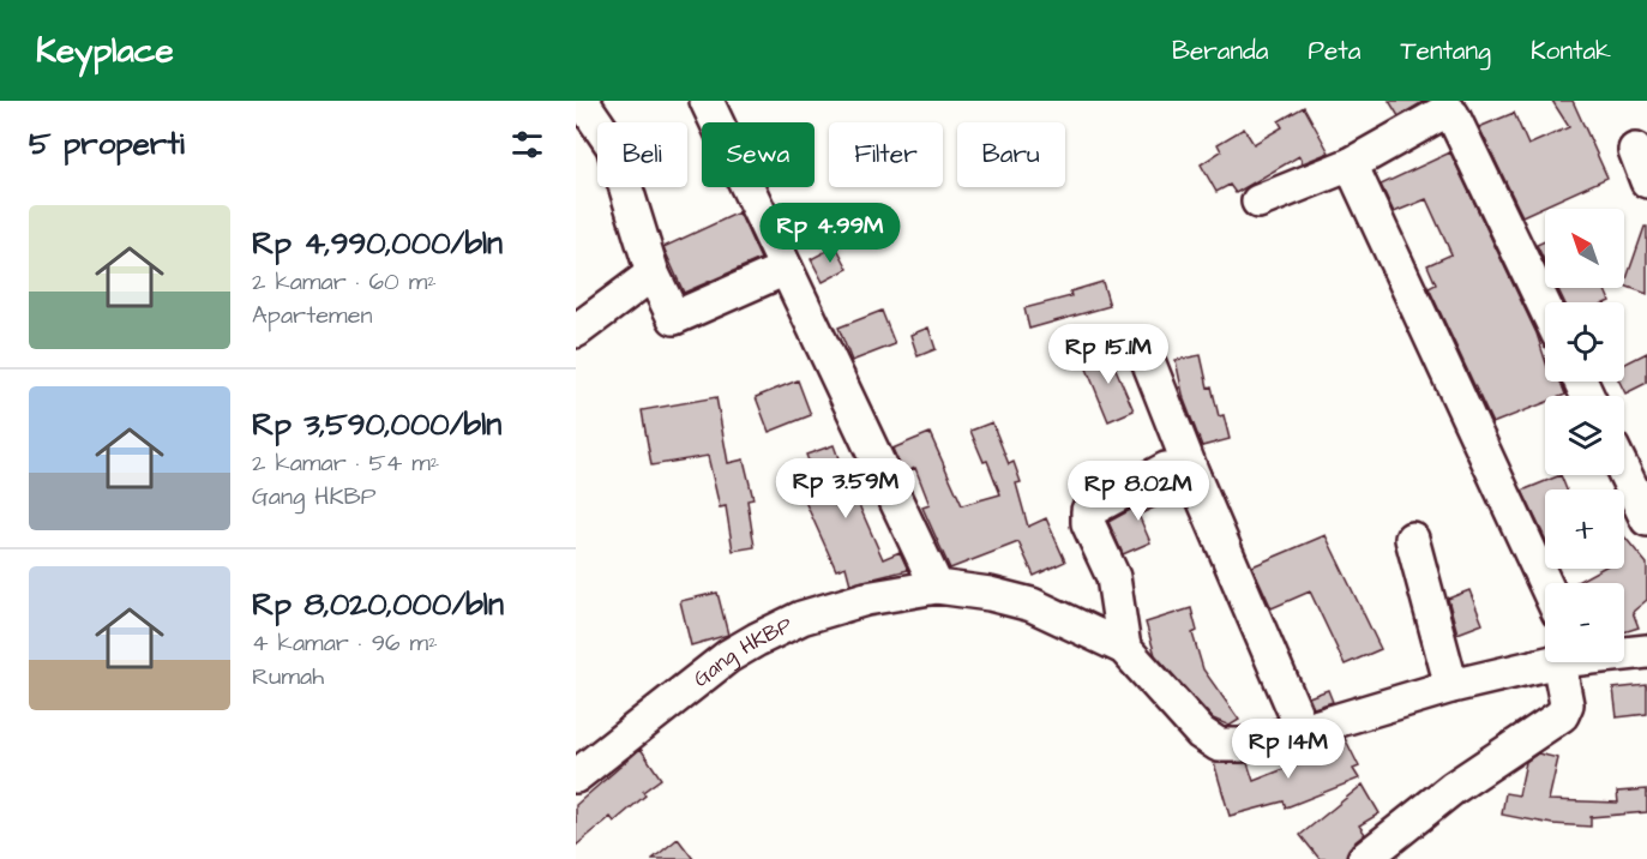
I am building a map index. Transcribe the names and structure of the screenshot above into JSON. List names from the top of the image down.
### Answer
{
  "streets": {
    "street": ["Gang HKBP"]
  },
  "north": "top left",
  "page": {
    "header": "Keyplace",
    "nav": [
      "Beranda",
      "Peta",
      "Tentang",
      "Kontak"
    ],
    "heading": "5 properti",
    "chip": [
      "Beli",
      "Sewa",
      "Filter",
      "Baru"
    ],
    "list": [
      {
        "name": "Rp 4,990,000/bln",
        "note": "2 kamar · 60 m² · Apartemen"
      },
      {
        "name": "Rp 3,590,000/bln",
        "note": "2 kamar · 54 m² · Gang HKBP"
      },
      {
        "name": "Rp 8,020,000/bln",
        "note": "4 kamar · 96 m² · Rumah"
      }
    ],
    "price": [
      "Rp 4.99M",
      "Rp 15.1M",
      "Rp 3.59M",
      "Rp 8.02M",
      "Rp 14M"
    ],
    "map_buttons": ["+", "−"]
  }
}
